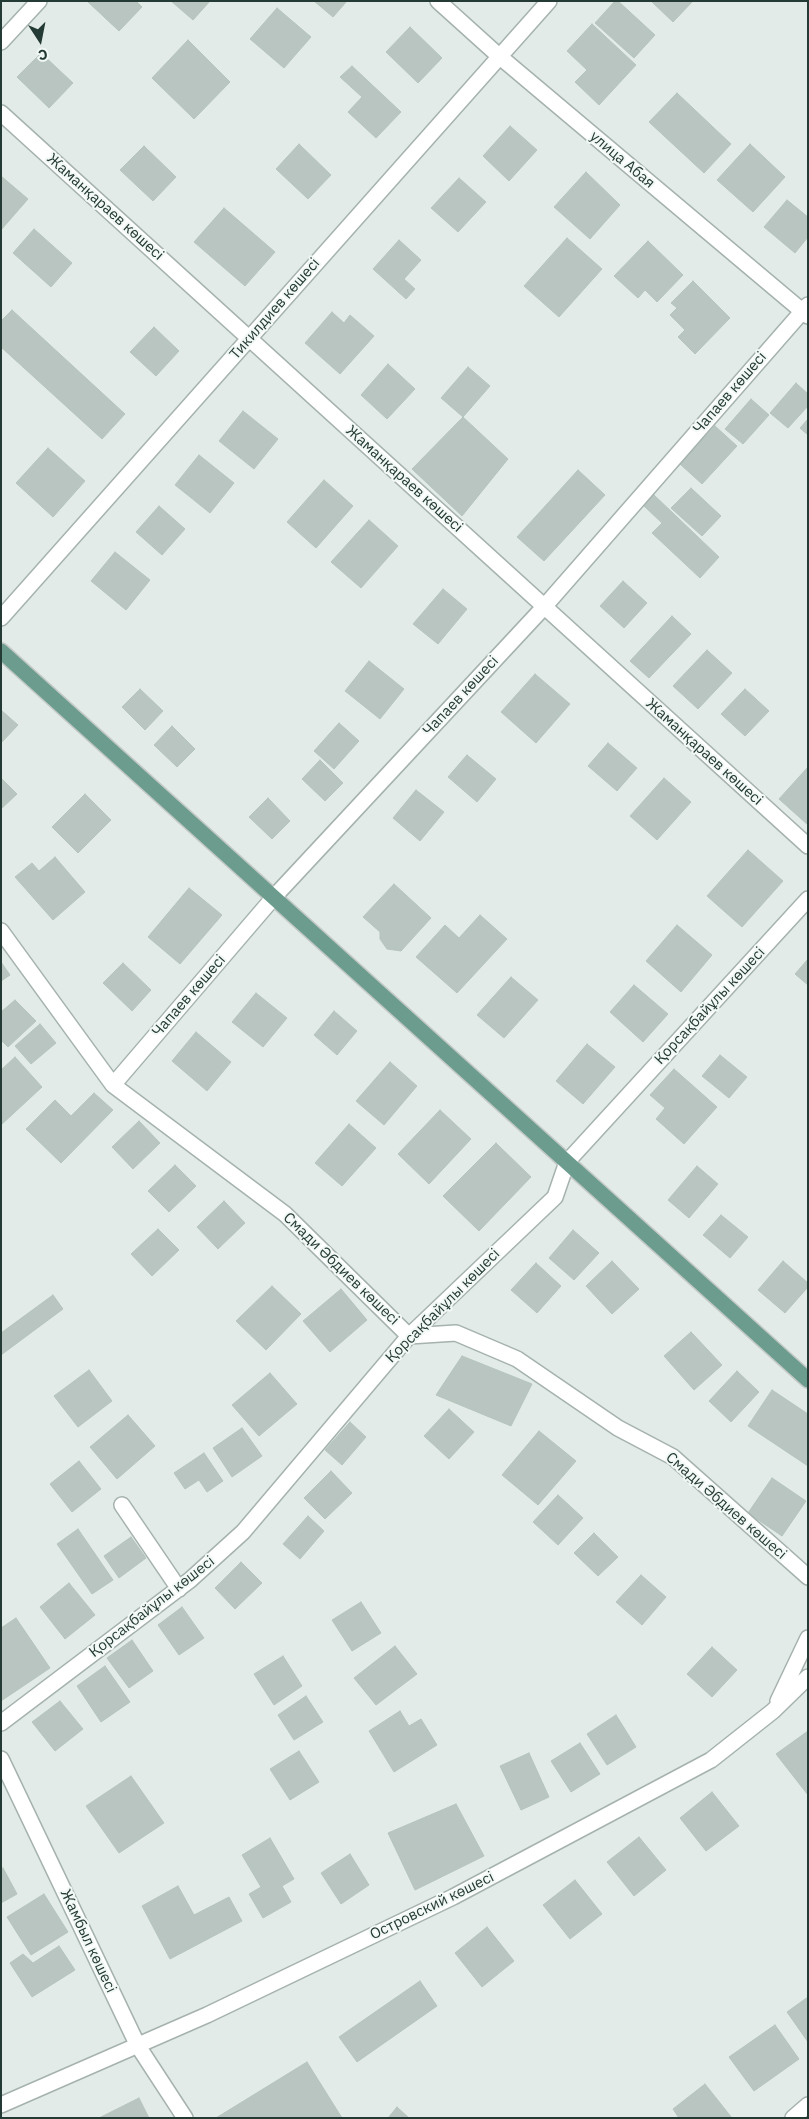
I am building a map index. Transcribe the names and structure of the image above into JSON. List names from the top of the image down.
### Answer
{
  "streets": {
    "street": [
      "улица Абая",
      "Жаманқараев көшесі",
      "Тикилдиев көшесі",
      "Чапаев көшесі",
      "Қорсақбайұлы көшесі",
      "Смади Әбдиев көшесі",
      "Островский көшесі",
      "Жамбыл көшесі"
    ]
  },
  "crossings": [
    ["улица Абая", "Тикилдиев көшесі"],
    ["улица Абая", "Чапаев көшесі"],
    ["Жаманқараев көшесі", "Тикилдиев көшесі"],
    ["Жаманқараев көшесі", "Чапаев көшесі"],
    ["Чапаев көшесі", "Смади Әбдиев көшесі"],
    ["Қорсақбайұлы көшесі", "Смади Әбдиев көшесі"],
    ["Островский көшесі", "Жамбыл көшесі"]
  ],
  "north": "bottom"
}
